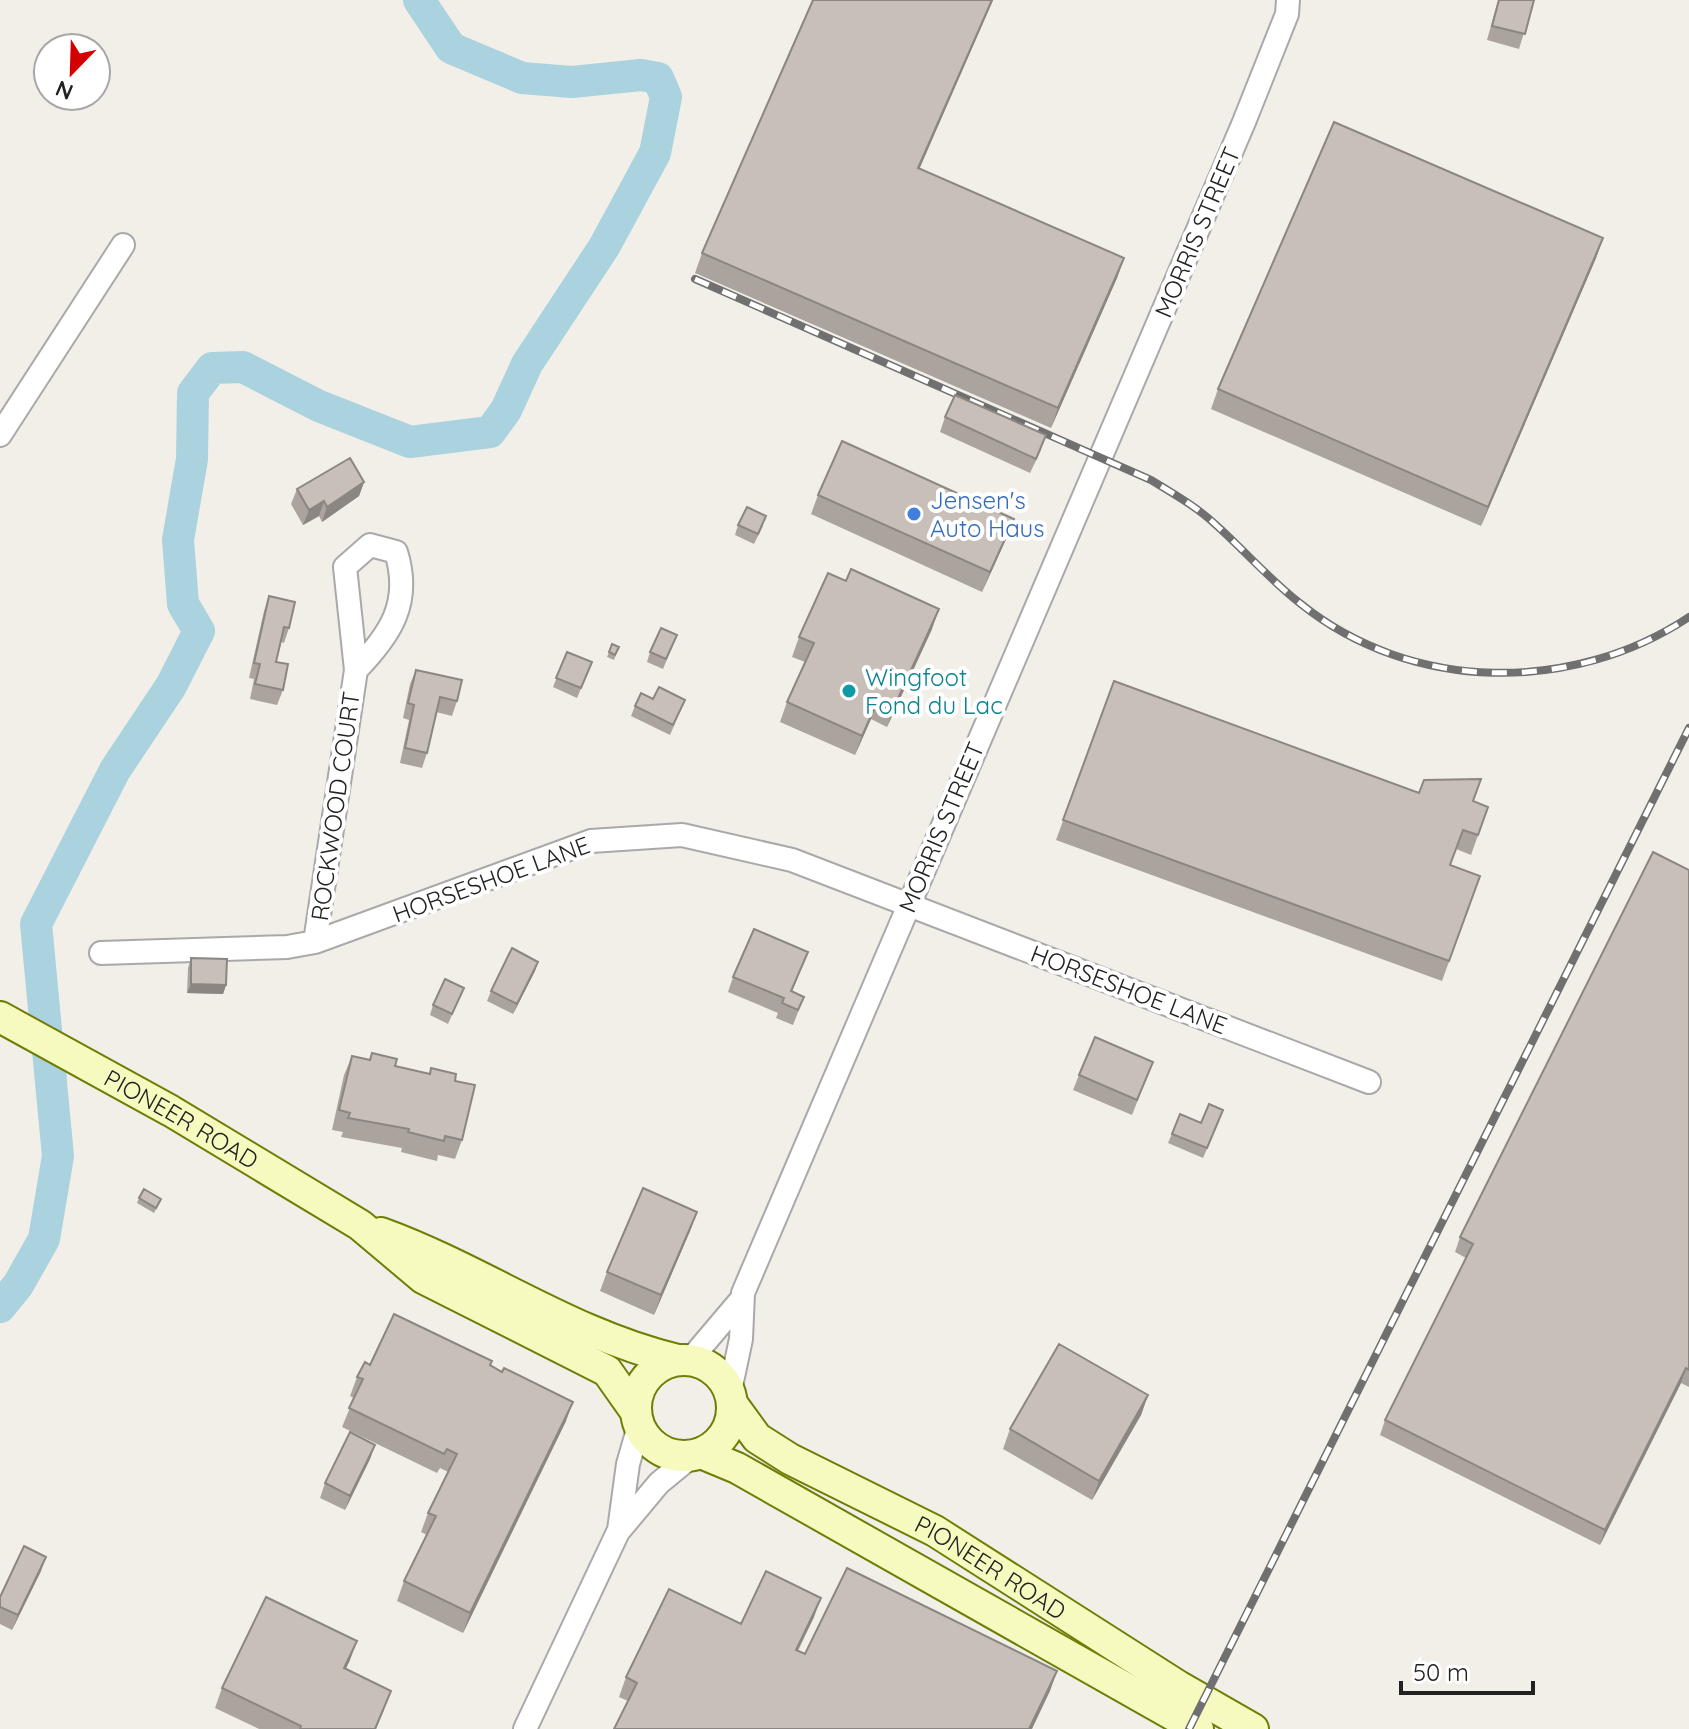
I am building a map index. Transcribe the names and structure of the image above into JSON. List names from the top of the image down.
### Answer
{
  "streets": {
    "main road": ["PIONEER ROAD"],
    "street": ["MORRIS STREET", "ROCKWOOD COURT", "HORSESHOE LANE"]
  },
  "crossings": [
    ["MORRIS STREET", "HORSESHOE LANE"],
    ["MORRIS STREET", "PIONEER ROAD"],
    ["ROCKWOOD COURT", "HORSESHOE LANE"]
  ],
  "places": ["Jensen's Auto Haus", "Wingfoot Fond du Lac"],
  "scale_bar": "50 m",
  "north": "bottom left"
}
